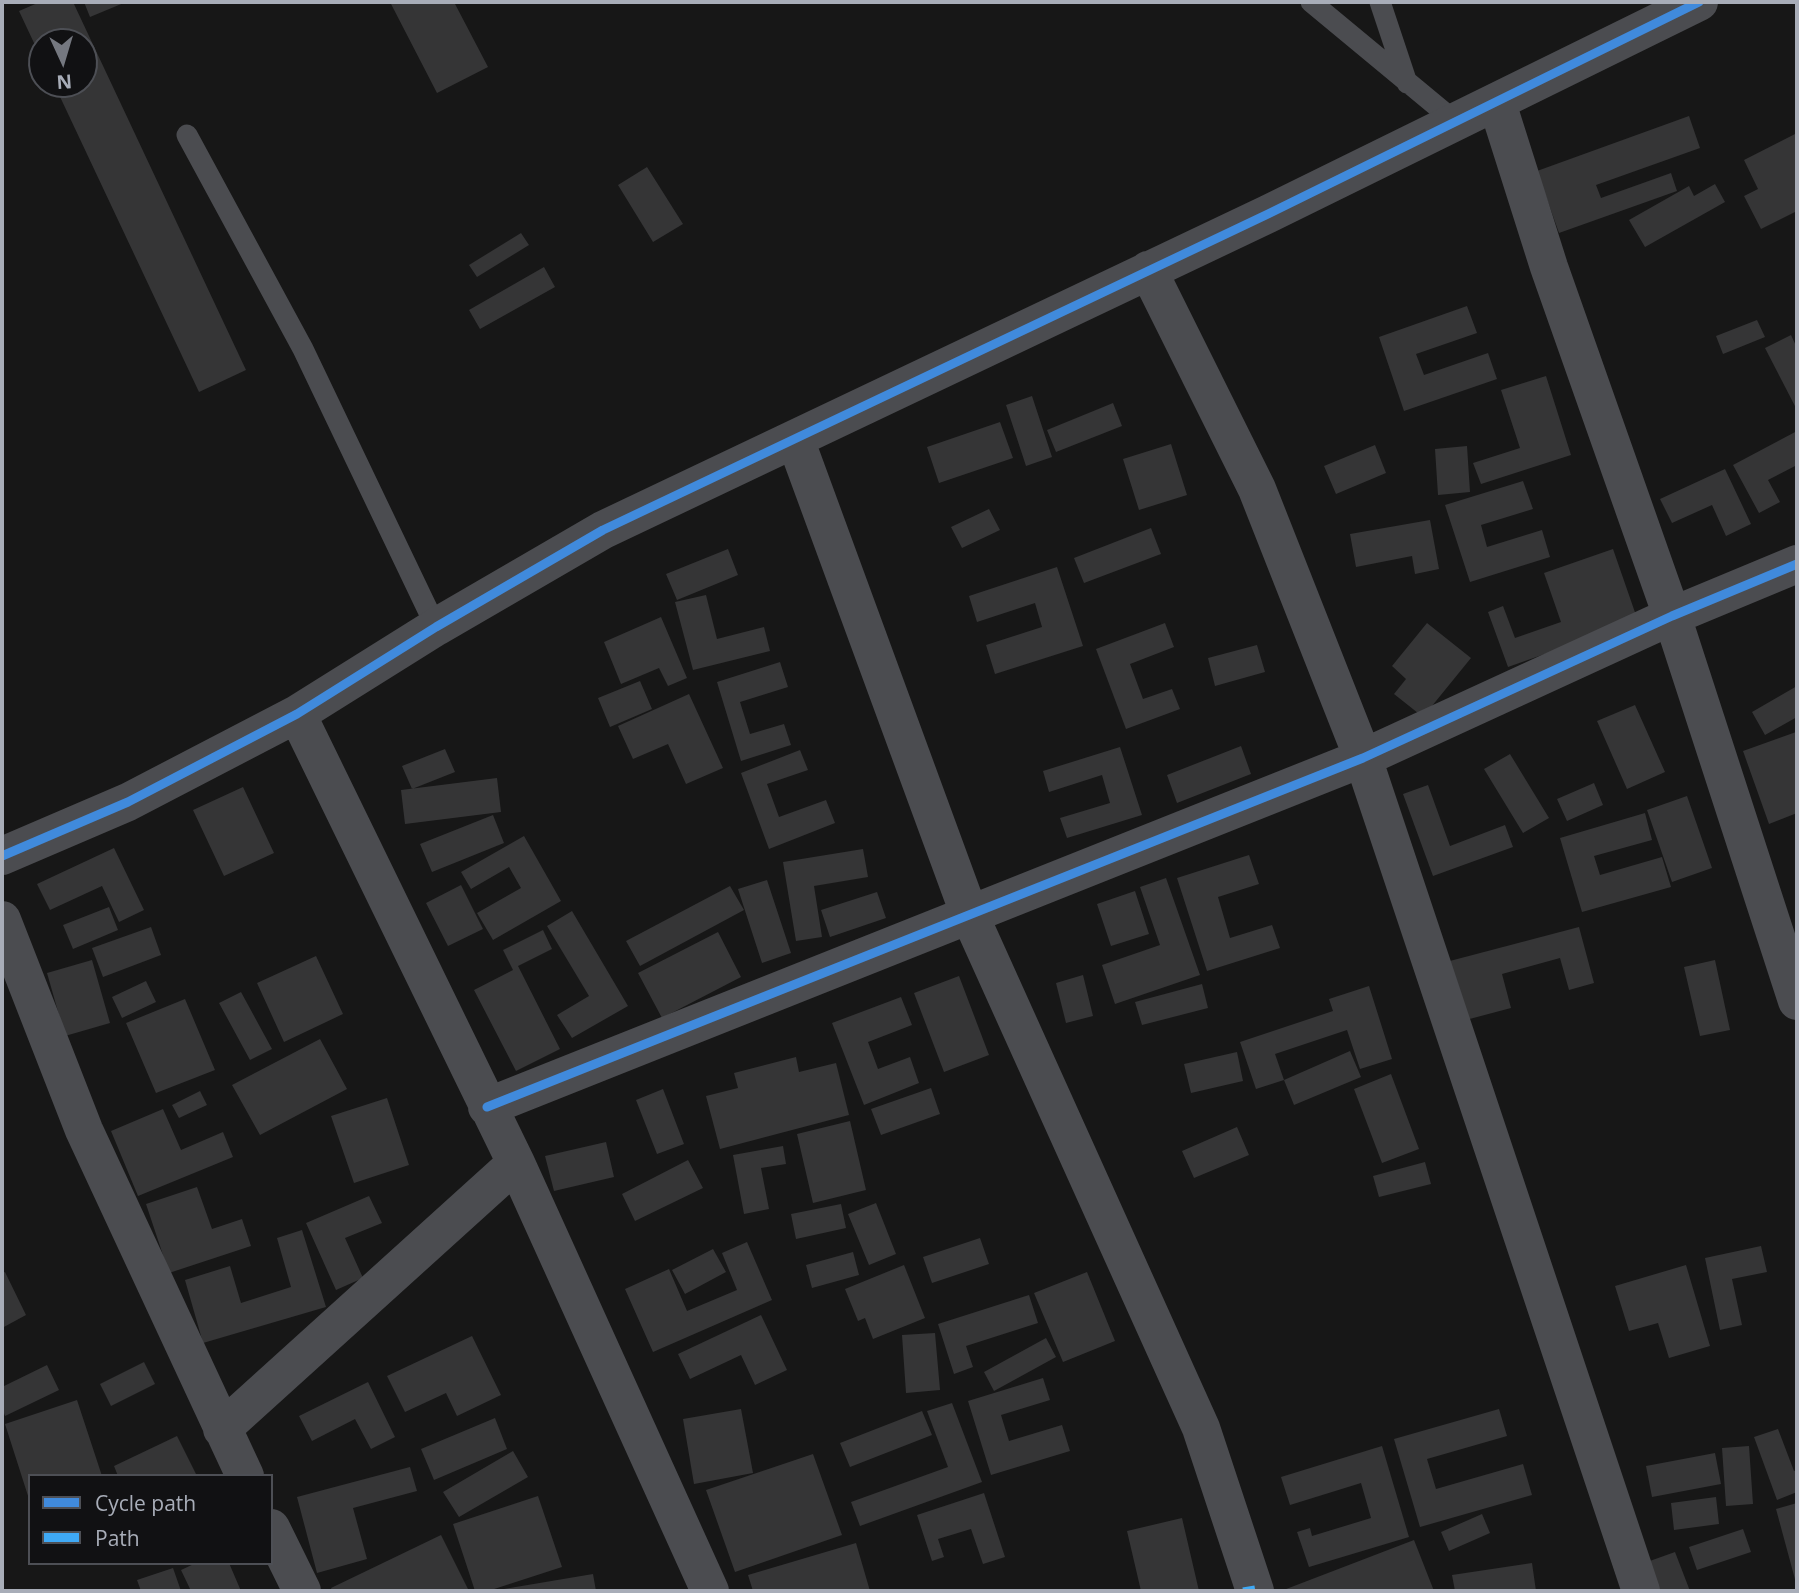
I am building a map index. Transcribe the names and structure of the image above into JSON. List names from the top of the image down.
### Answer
{
  "legend": ["Cycle path", "Path"],
  "north": "bottom"
}
